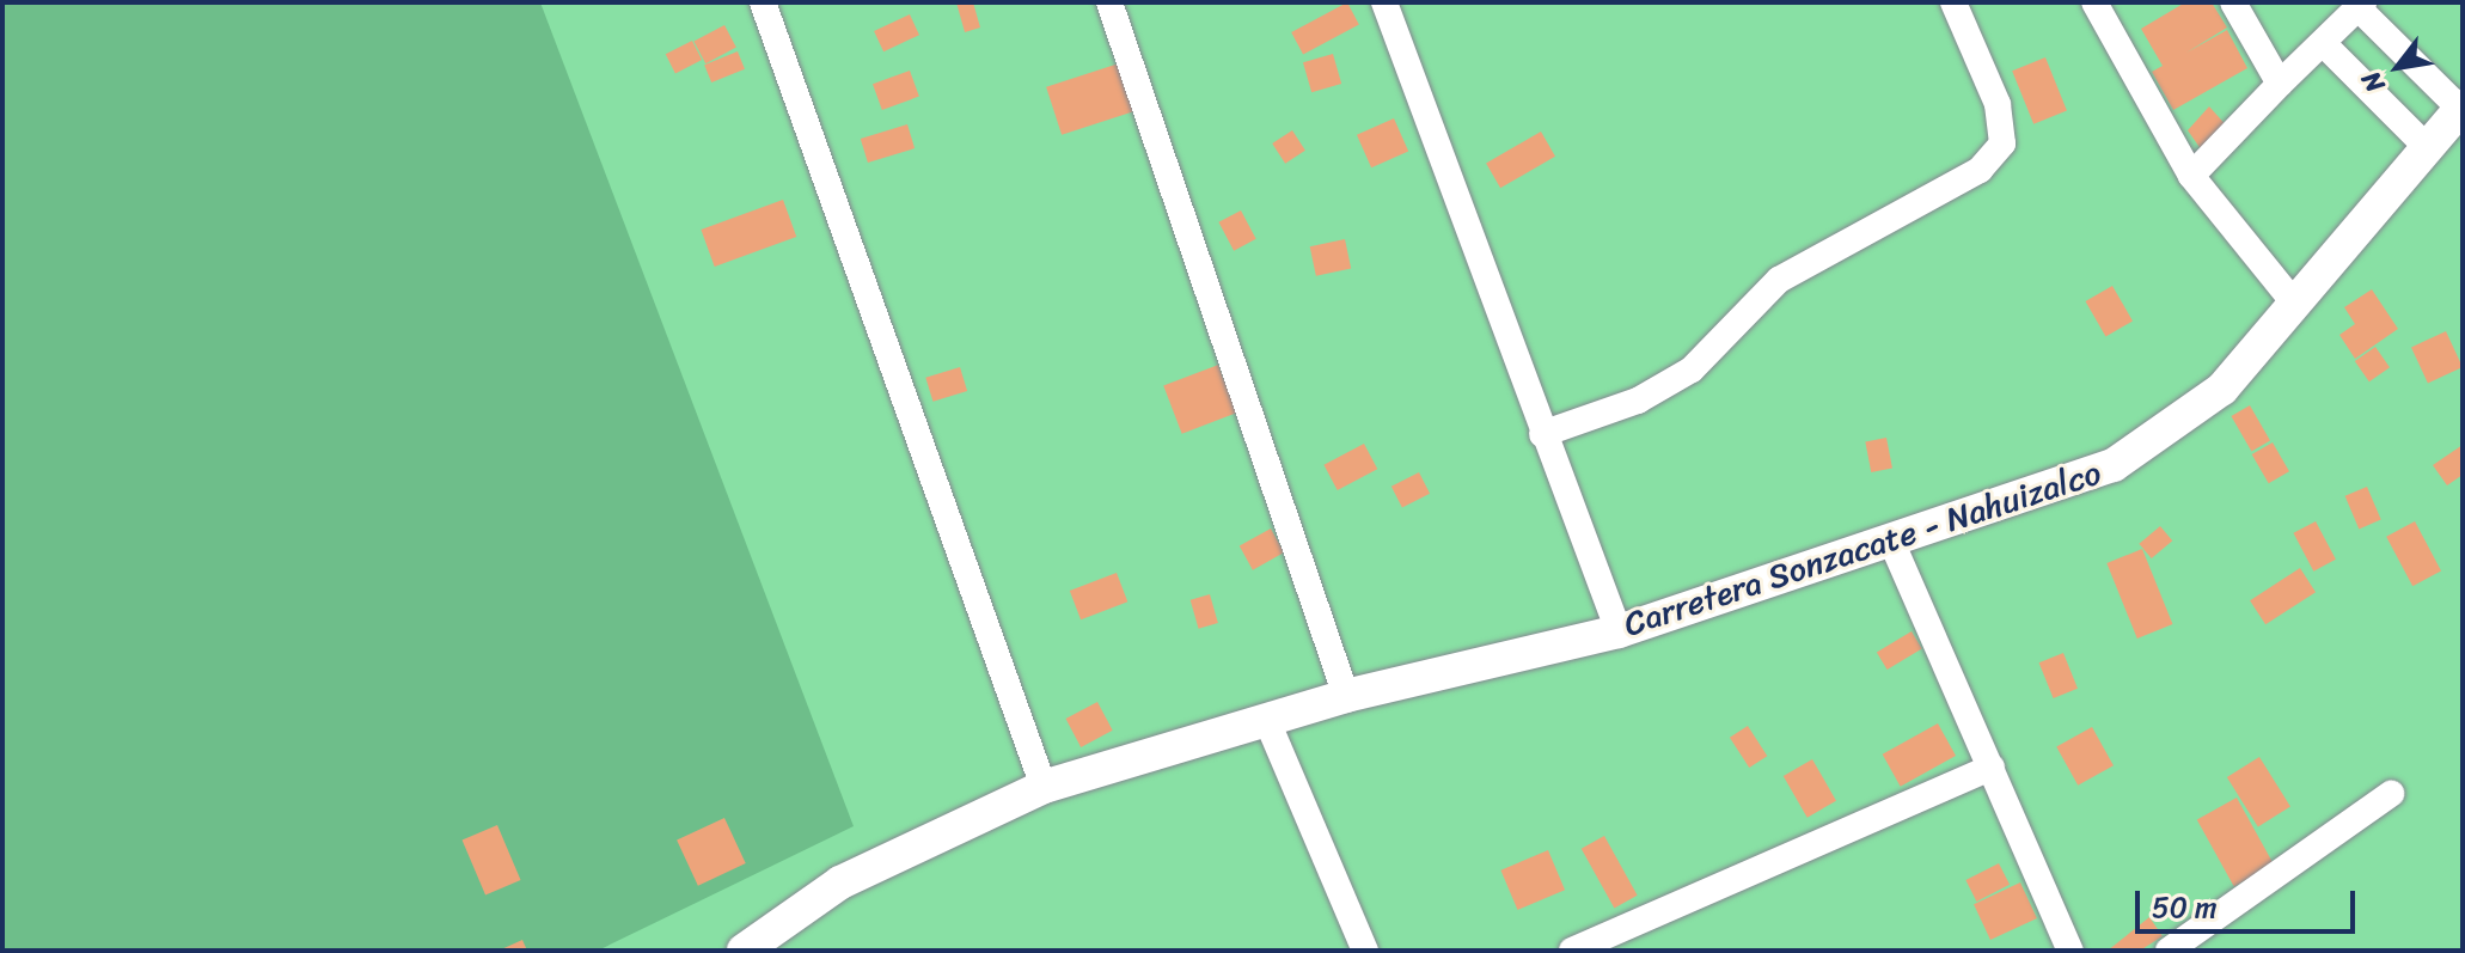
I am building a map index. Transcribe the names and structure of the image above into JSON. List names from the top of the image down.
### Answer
{
  "streets": {
    "street": ["Carretera Sonzacate - Nahuizalco"]
  },
  "scale_bar": "50 m",
  "north": "bottom left"
}
